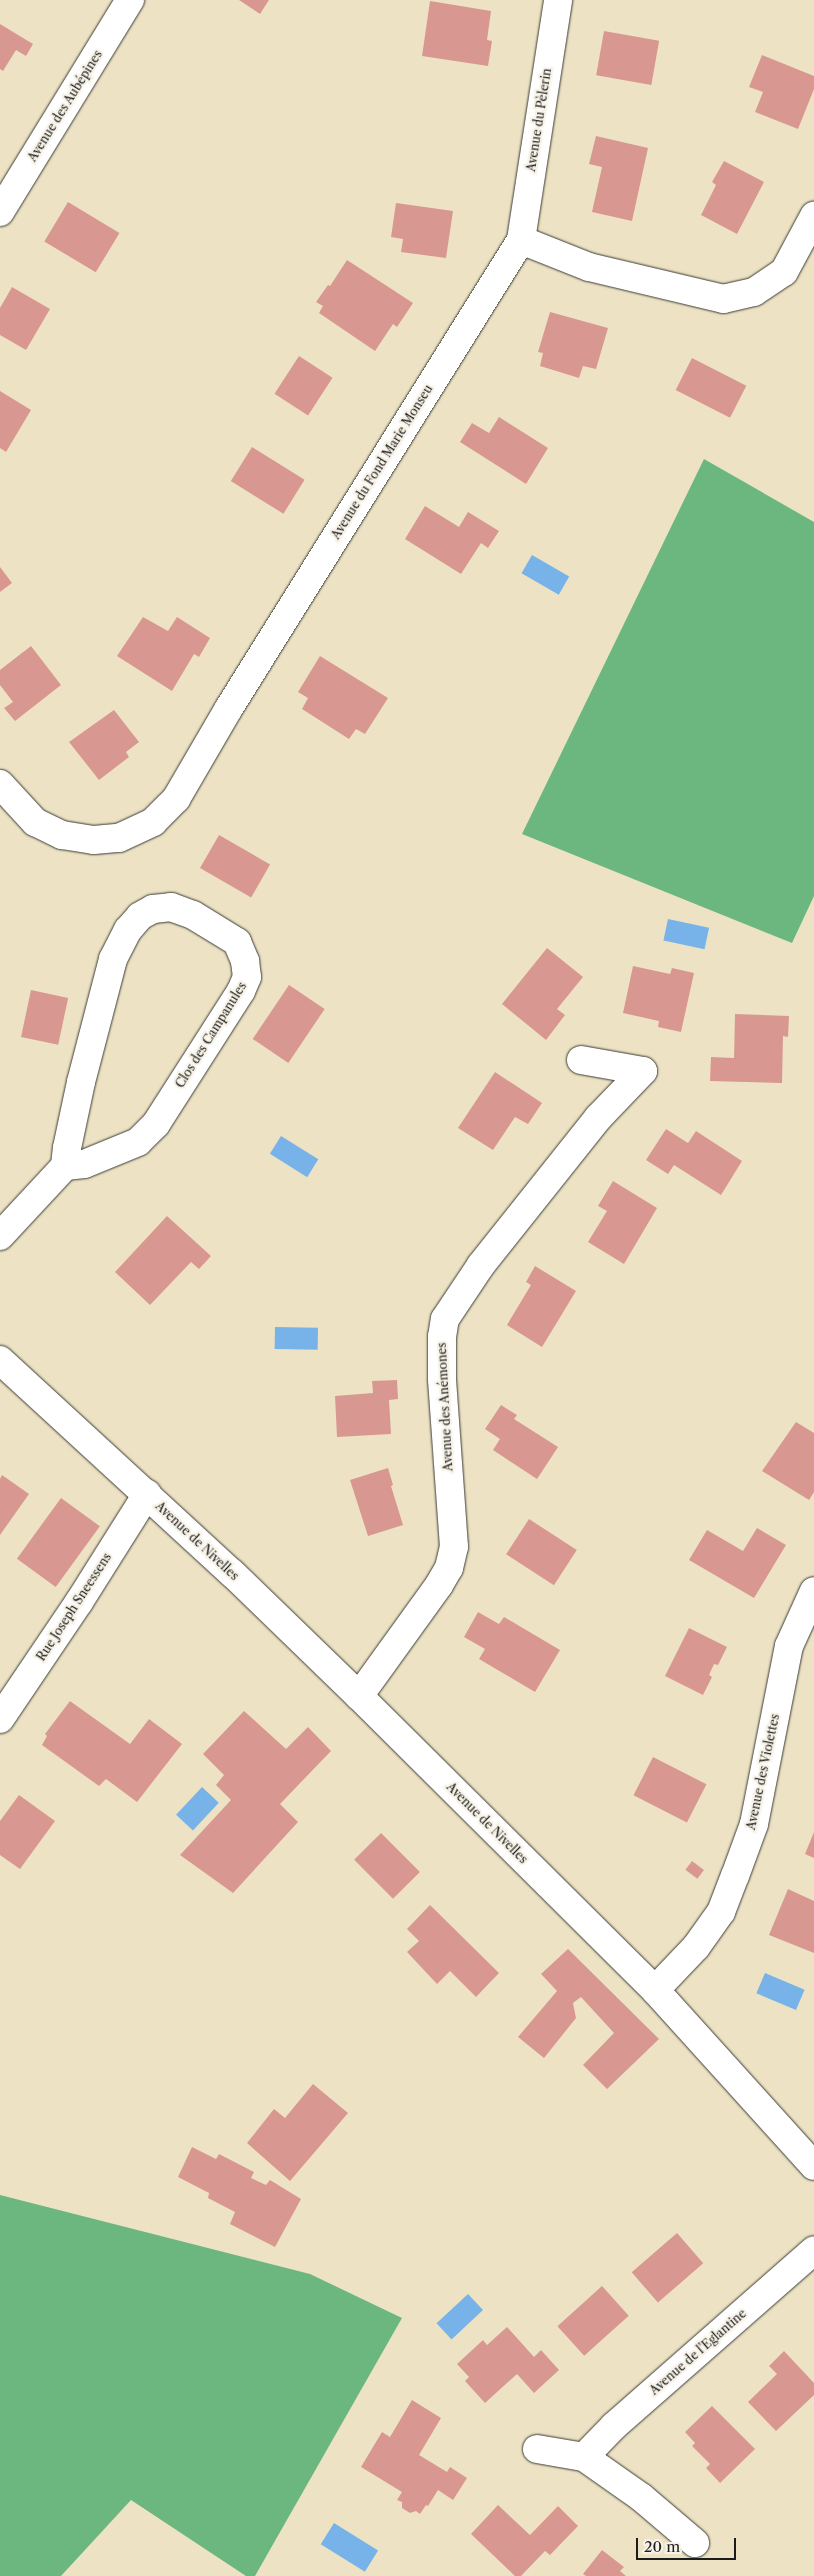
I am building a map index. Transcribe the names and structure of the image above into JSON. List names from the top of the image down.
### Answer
{
  "streets": {
    "street": [
      "Avenue des Aubépines",
      "Avenue du Pèlerin",
      "Avenue du Fond Marie Monseu",
      "Clos des Campanules",
      "Avenue des Anémones",
      "Avenue de Nivelles",
      "Rue Joseph Sneessens",
      "Avenue des Violettes",
      "Avenue de l'Eglantine"
    ]
  },
  "crossings": [
    ["Avenue du Pèlerin", "Avenue du Fond Marie Monseu"],
    ["Avenue des Anémones", "Avenue de Nivelles"],
    ["Avenue de Nivelles", "Rue Joseph Sneessens"],
    ["Avenue de Nivelles", "Avenue des Violettes"]
  ],
  "scale_bar": "20 m"
}
